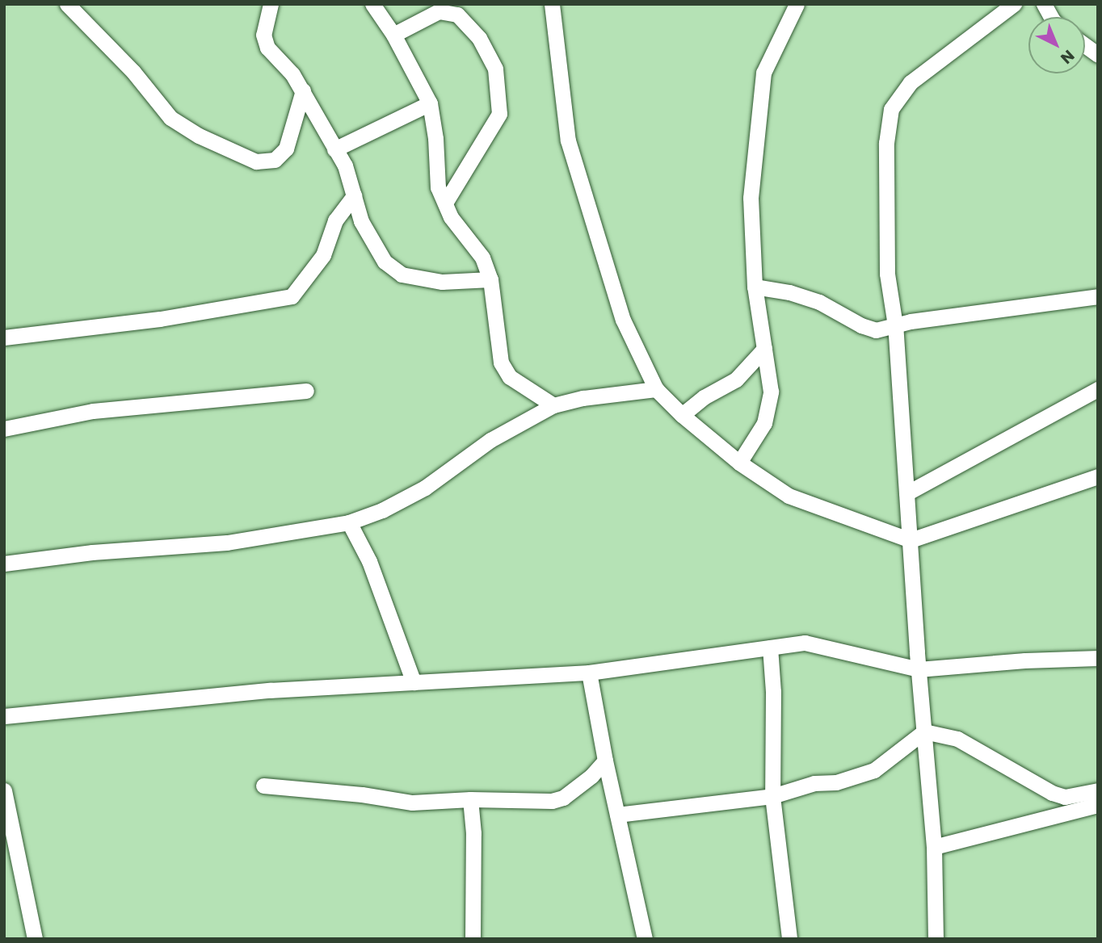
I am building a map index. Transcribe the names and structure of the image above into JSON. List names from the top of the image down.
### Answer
{
  "north": "bottom right"
}
